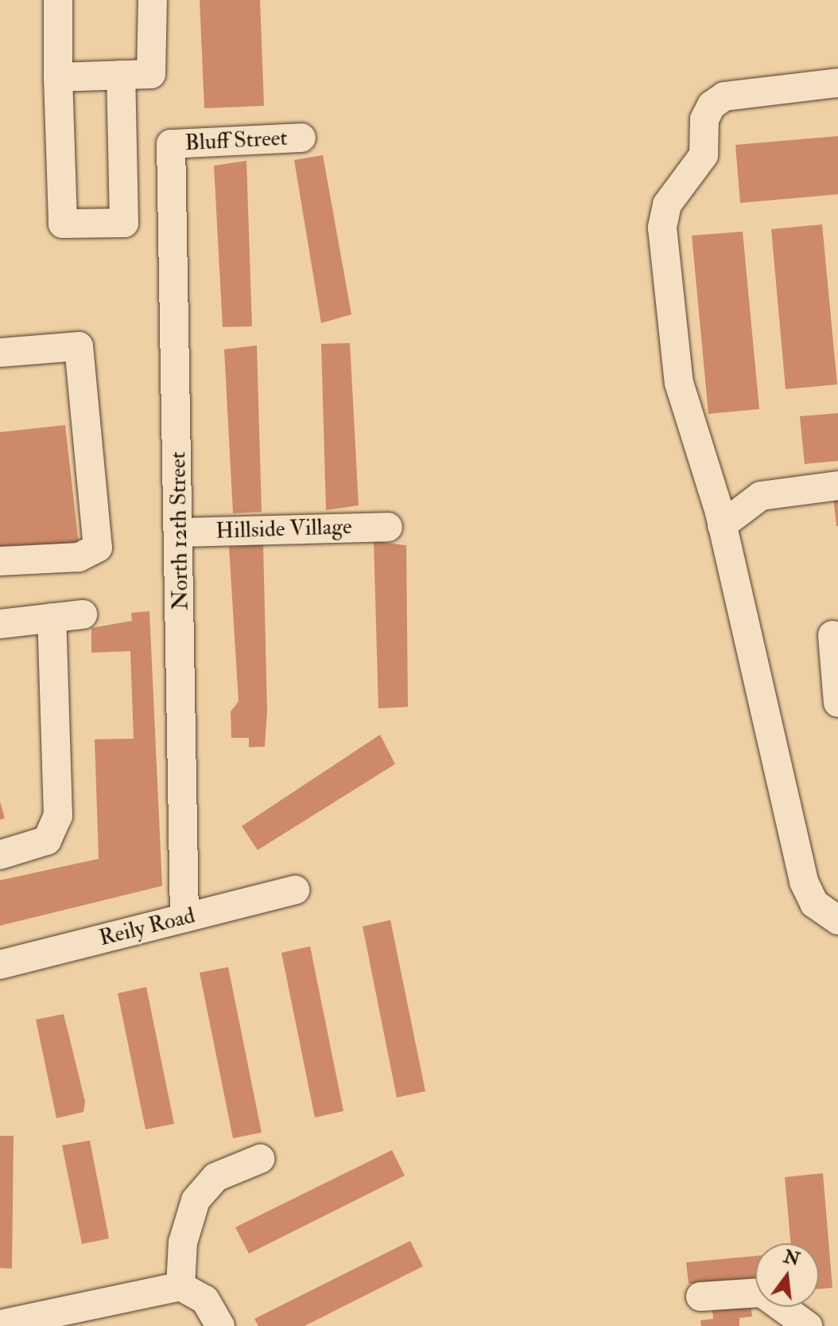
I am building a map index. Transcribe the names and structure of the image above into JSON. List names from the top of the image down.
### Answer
{
  "streets": {
    "street": [
      "Bluff Street",
      "Hillside Village",
      "North 12th Street",
      "Reily Road"
    ]
  },
  "crossings": [
    ["Bluff Street", "North 12th Street"],
    ["Hillside Village", "North 12th Street"],
    ["North 12th Street", "Reily Road"]
  ],
  "north": "top"
}
